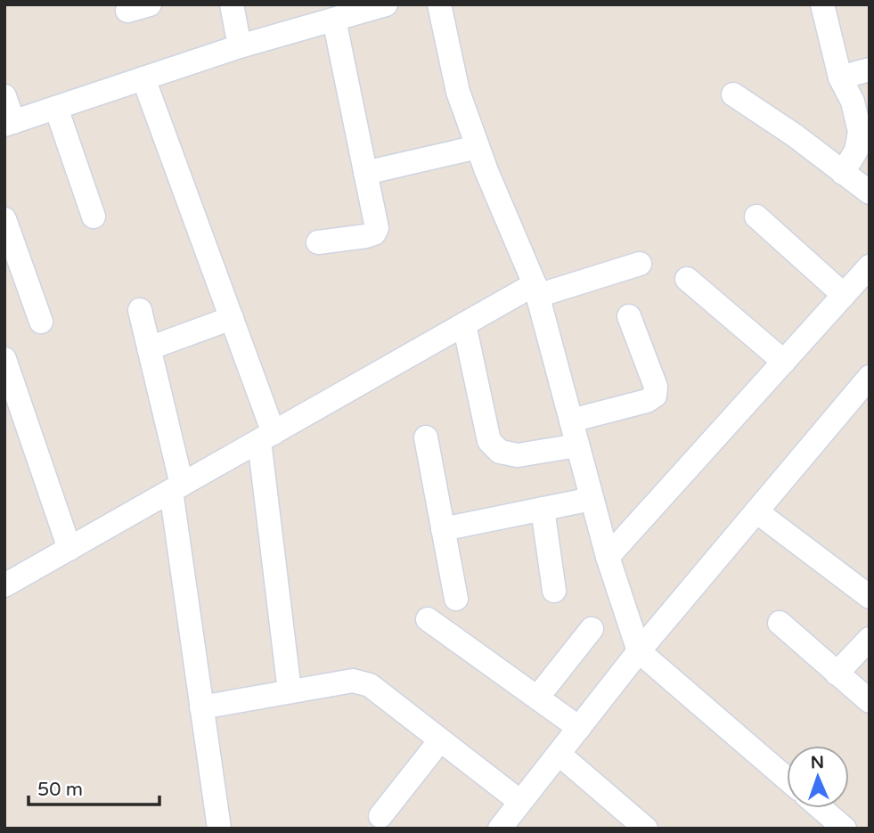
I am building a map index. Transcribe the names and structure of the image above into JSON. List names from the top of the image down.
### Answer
{
  "scale_bar": "50 m",
  "north": "top"
}
